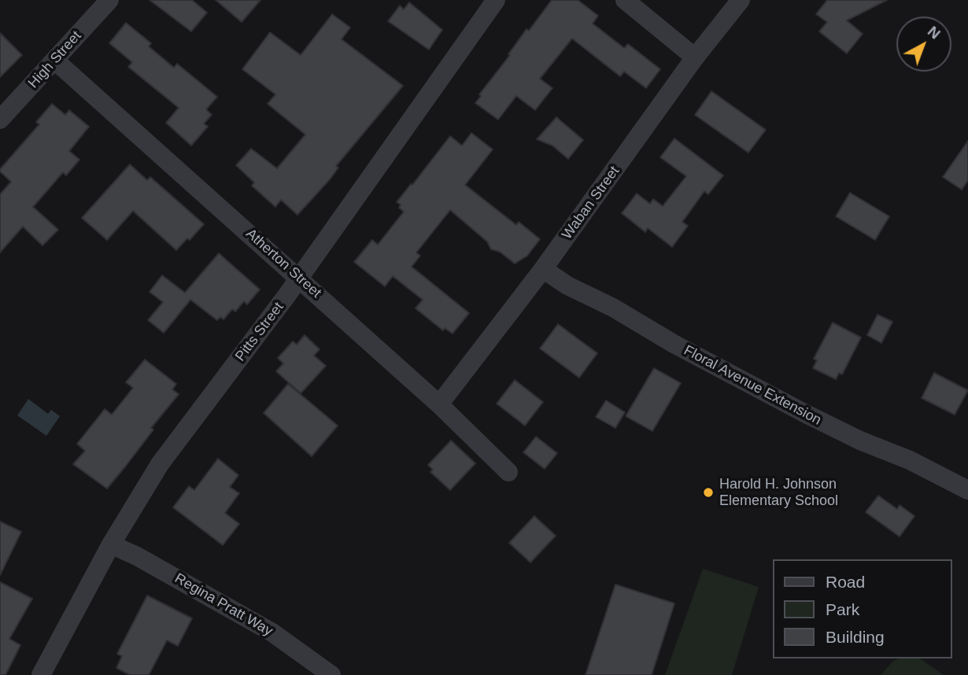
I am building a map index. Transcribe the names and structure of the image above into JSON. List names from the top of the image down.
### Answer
{
  "streets": {
    "street": [
      "High Street",
      "Waban Street",
      "Atherton Street",
      "Pitts Street",
      "Floral Avenue Extension",
      "Regina Pratt Way"
    ]
  },
  "crossings": [
    ["High Street", "Atherton Street"],
    ["Waban Street", "Atherton Street"],
    ["Waban Street", "Floral Avenue Extension"],
    ["Atherton Street", "Pitts Street"],
    ["Pitts Street", "Regina Pratt Way"]
  ],
  "places": ["Harold H. Johnson Elementary School"],
  "legend": ["Road", "Park", "Building"],
  "north": "top right"
}
